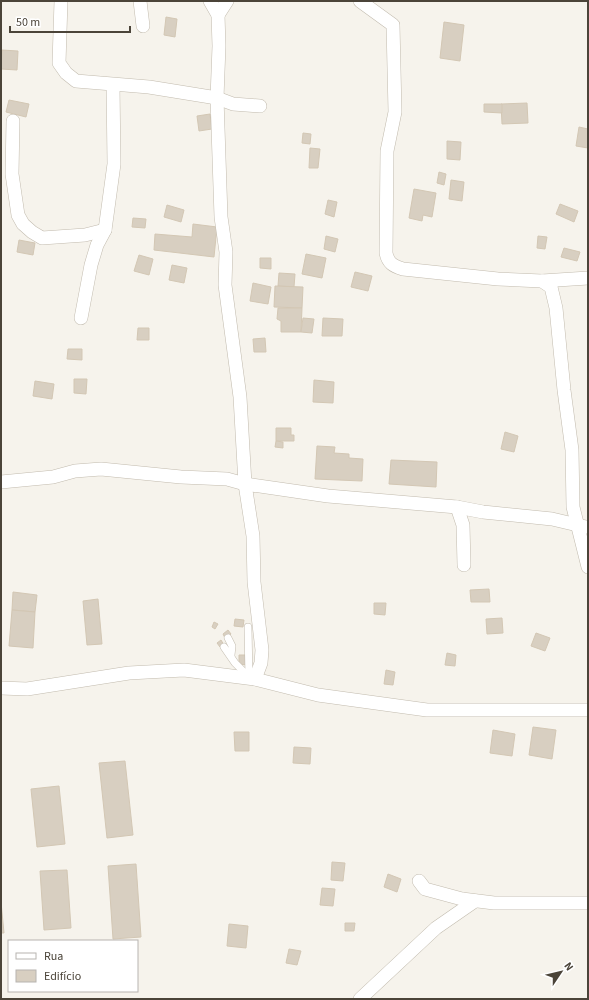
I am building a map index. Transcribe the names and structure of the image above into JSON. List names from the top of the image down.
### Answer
{
  "legend": ["Rua", "Edifício"],
  "scale_bar": "50 m",
  "north": "top right"
}
